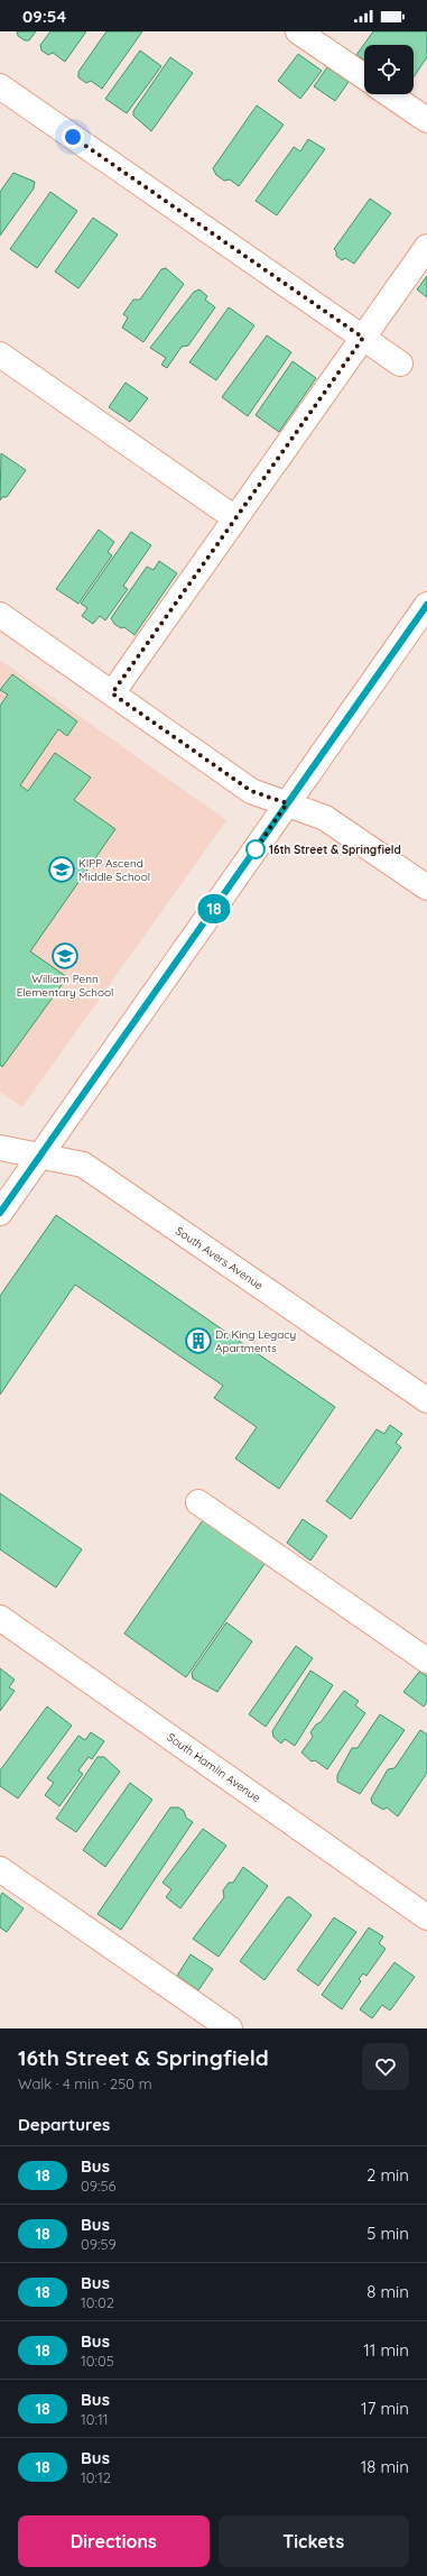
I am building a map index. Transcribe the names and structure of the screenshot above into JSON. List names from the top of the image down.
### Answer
{
  "streets": {
    "street": ["South Avers Avenue", "South Hamlin Avenue"]
  },
  "places": {
    "other": ["16th Street & Springfield"],
    "school or university": ["KIPP Ascend Middle School", "William Penn Elementary School"],
    "building": ["Dr. King Legacy Apartments"]
  },
  "lines": ["bus line 18"],
  "page": {
    "status": "09:54",
    "on_map": "18",
    "heading": [
      ["16th Street & Springfield", "Walk · 4 min · 250 m"],
      "Departures"
    ],
    "list": [
      {
        "mark": "18",
        "name": "Bus",
        "note": "09:56",
        "value": "2 min"
      },
      {
        "mark": "18",
        "name": "Bus",
        "note": "09:59",
        "value": "5 min"
      },
      {
        "mark": "18",
        "name": "Bus",
        "note": "10:02",
        "value": "8 min"
      },
      {
        "mark": "18",
        "name": "Bus",
        "note": "10:05",
        "value": "11 min"
      },
      {
        "mark": "18",
        "name": "Bus",
        "note": "10:11",
        "value": "17 min"
      },
      {
        "mark": "18",
        "name": "Bus",
        "note": "10:12",
        "value": "18 min"
      }
    ],
    "buttons": ["Directions", "Tickets"]
  }
}
